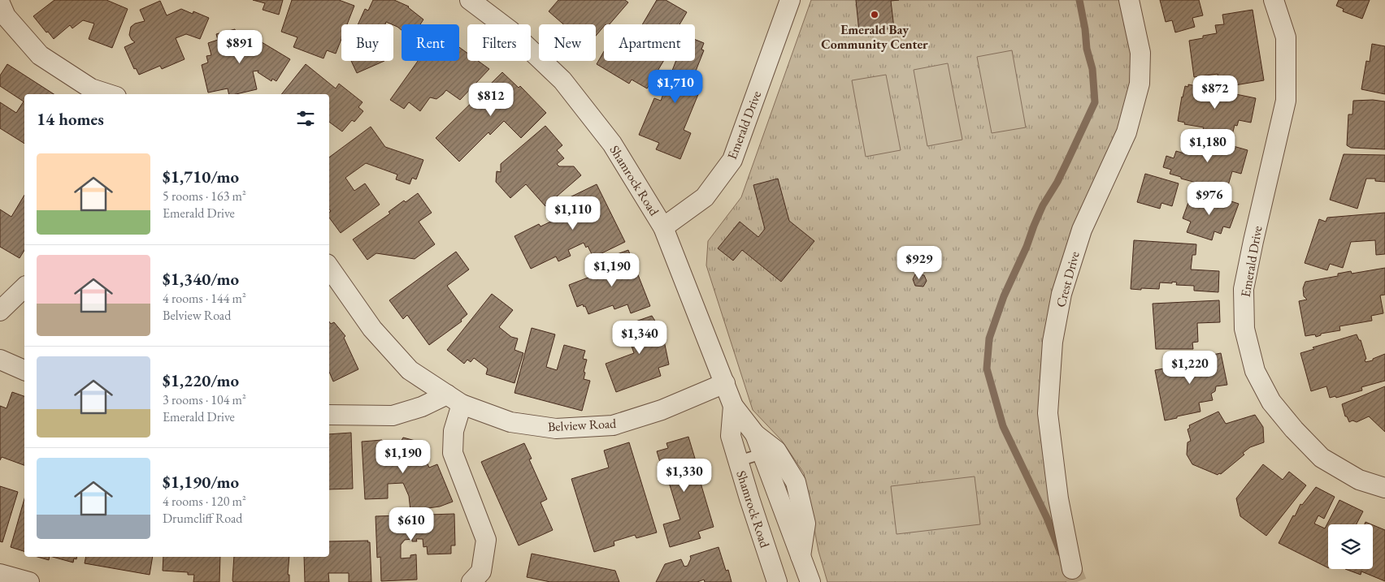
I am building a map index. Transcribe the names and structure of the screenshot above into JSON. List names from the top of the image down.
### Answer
{
  "streets": {
    "street": [
      "Emerald Drive",
      "Shamrock Road",
      "Crest Drive",
      "Belview Road"
    ]
  },
  "crossings": [
    ["Emerald Drive", "Shamrock Road"],
    ["Shamrock Road", "Belview Road"]
  ],
  "places": ["Emerald Bay Community Center"],
  "page": {
    "chip": [
      "Buy",
      "Rent",
      "Filters",
      "New",
      "Apartment"
    ],
    "price": [
      "$891",
      "$1,710",
      "$872",
      "$812",
      "$1,180",
      "$976",
      "$1,110",
      "$929",
      "$1,190",
      "$1,340",
      "$1,220",
      "$1,190",
      "$1,330",
      "$610"
    ],
    "heading": "14 homes",
    "list": [
      {
        "name": "$1,710/mo",
        "note": "5 rooms · 163 m² · Emerald Drive"
      },
      {
        "name": "$1,340/mo",
        "note": "4 rooms · 144 m² · Belview Road"
      },
      {
        "name": "$1,220/mo",
        "note": "3 rooms · 104 m² · Emerald Drive"
      },
      {
        "name": "$1,190/mo",
        "note": "4 rooms · 120 m² · Drumcliff Road"
      }
    ]
  }
}
